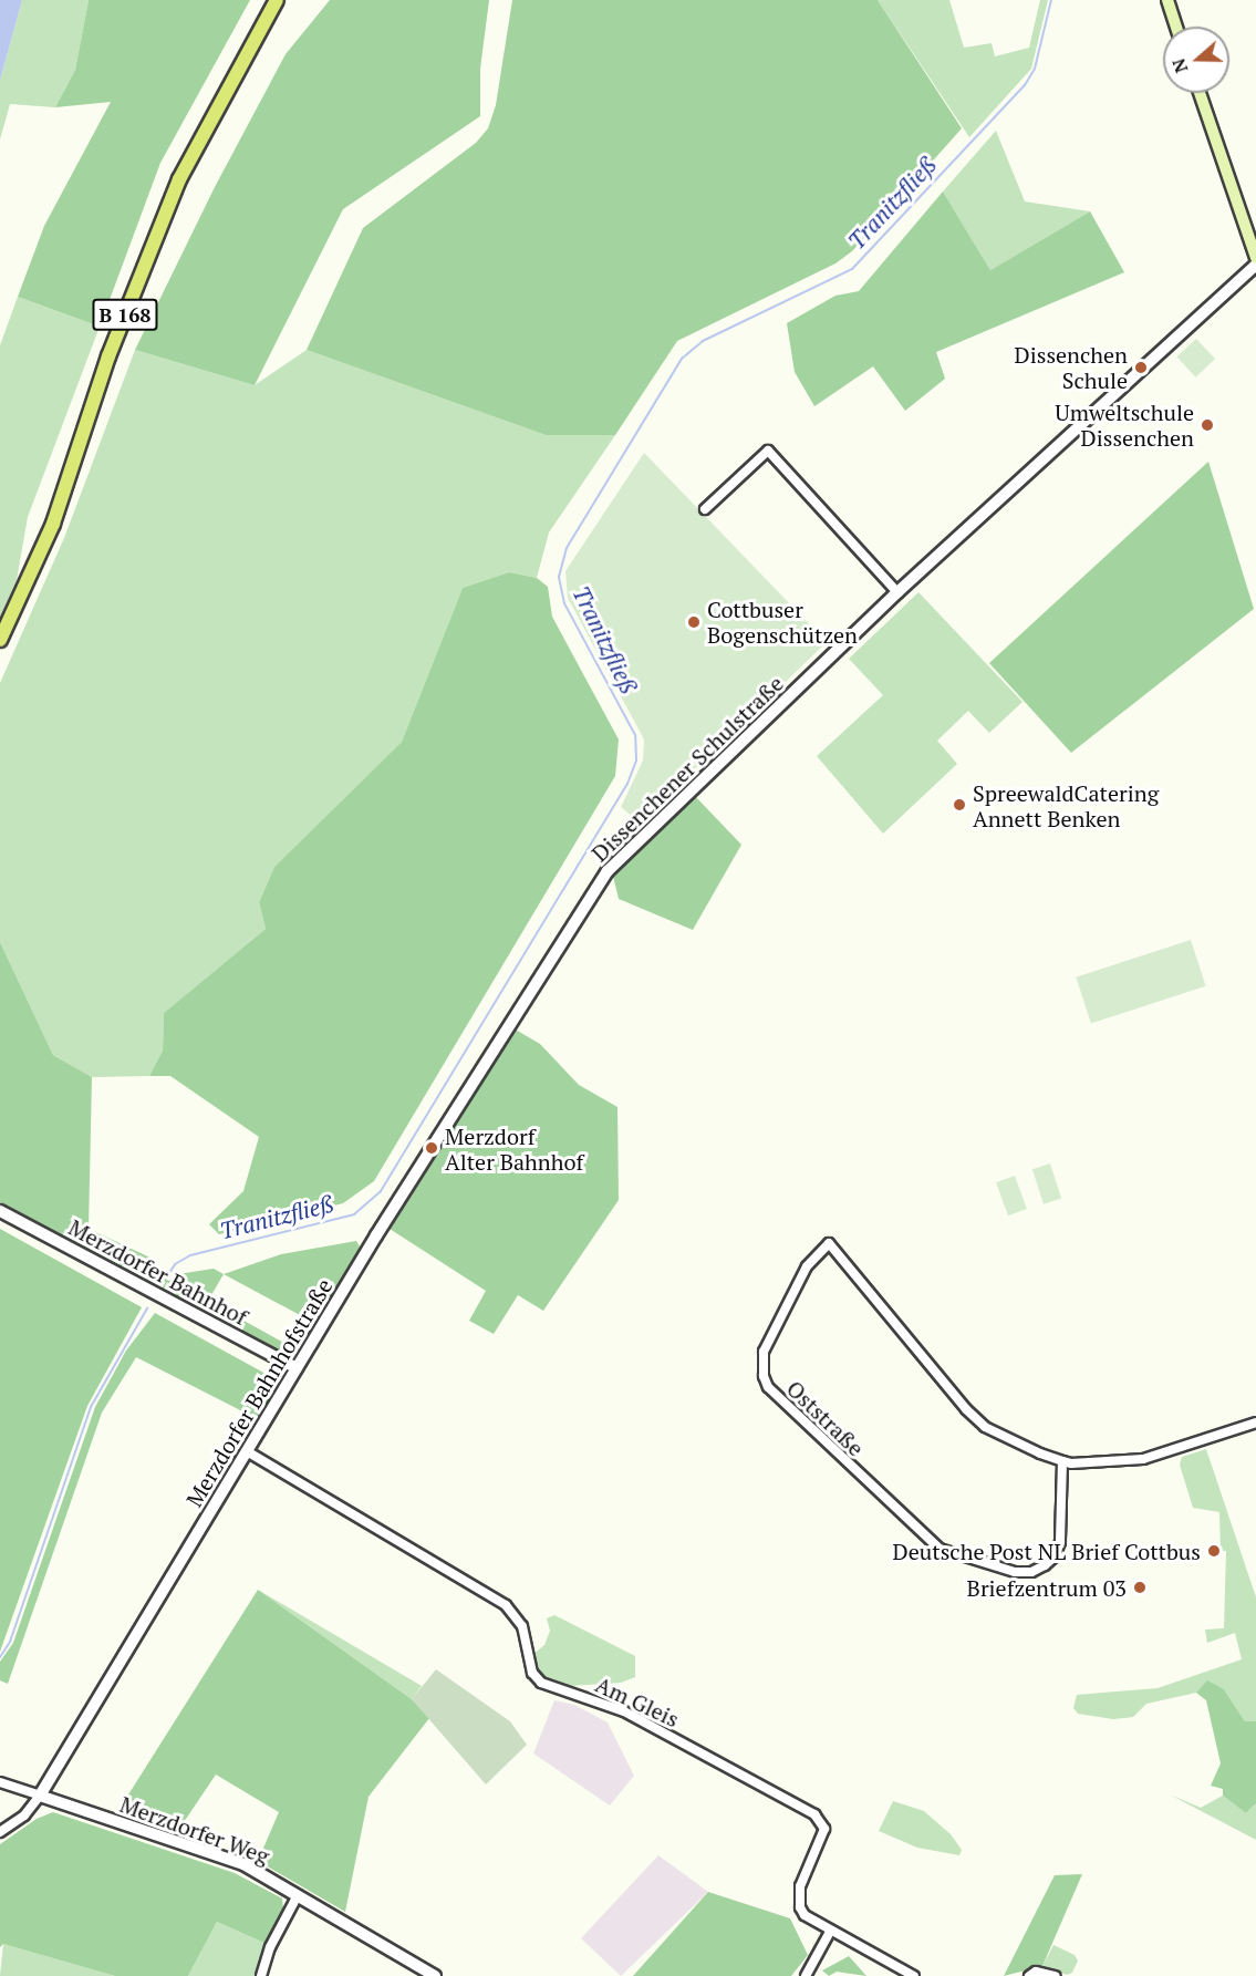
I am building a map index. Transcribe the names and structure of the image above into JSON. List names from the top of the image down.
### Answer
{
  "streets": {
    "main road": ["B 168"],
    "street": [
      "Dissenchener Schulstraße",
      "Merzdorfer Bahnhof",
      "Merzdorfer Bahnhofstraße",
      "Oststraße",
      "Am Gleis",
      "Merzdorfer Weg"
    ]
  },
  "crossings": [
    ["Dissenchener Schulstraße", "Merzdorfer Bahnhofstraße"],
    ["Merzdorfer Bahnhof", "Merzdorfer Bahnhofstraße"],
    ["Merzdorfer Bahnhofstraße", "Am Gleis"],
    ["Merzdorfer Bahnhofstraße", "Merzdorfer Weg"]
  ],
  "water": ["Tranitzfließ"],
  "places": [
    "Dissenchen Schule",
    "Umweltschule Dissenchen",
    "Cottbuser Bogenschützen",
    "SpreewaldCatering Annett Benken",
    "Merzdorf Alter Bahnhof",
    "Deutsche Post NL Brief Cottbus",
    "Briefzentrum 03"
  ],
  "north": "left"
}
